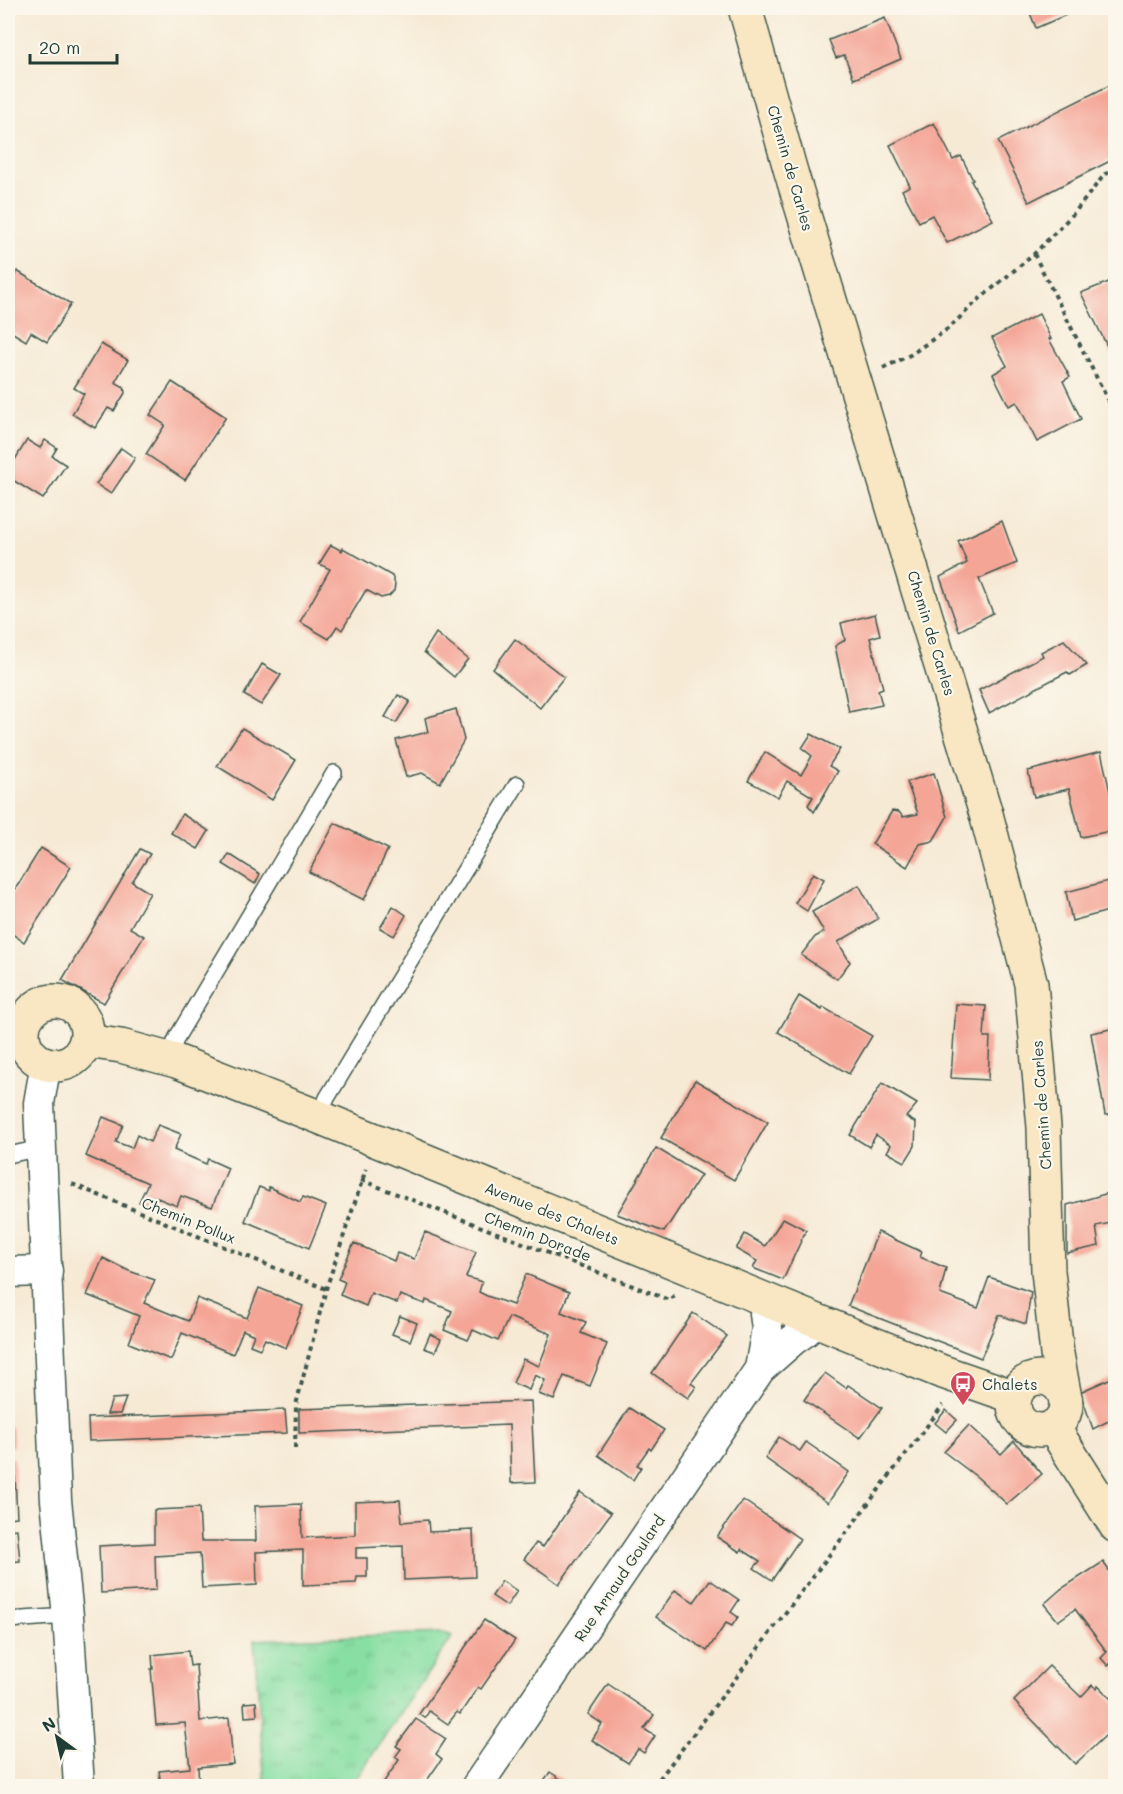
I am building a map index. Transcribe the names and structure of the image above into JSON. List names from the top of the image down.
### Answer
{
  "streets": {
    "street": ["Chemin de Carles", "Avenue des Chalets", "Rue Arnaud Goulard"],
    "path": ["Chemin Pollux", "Chemin Dorade"]
  },
  "crossings": [
    ["Chemin de Carles", "Avenue des Chalets"],
    ["Avenue des Chalets", "Chemin Dorade"],
    ["Avenue des Chalets", "Rue Arnaud Goulard"]
  ],
  "places": {
    "bus stop": ["Chalets"]
  },
  "scale_bar": "20 m",
  "north": "top left"
}
